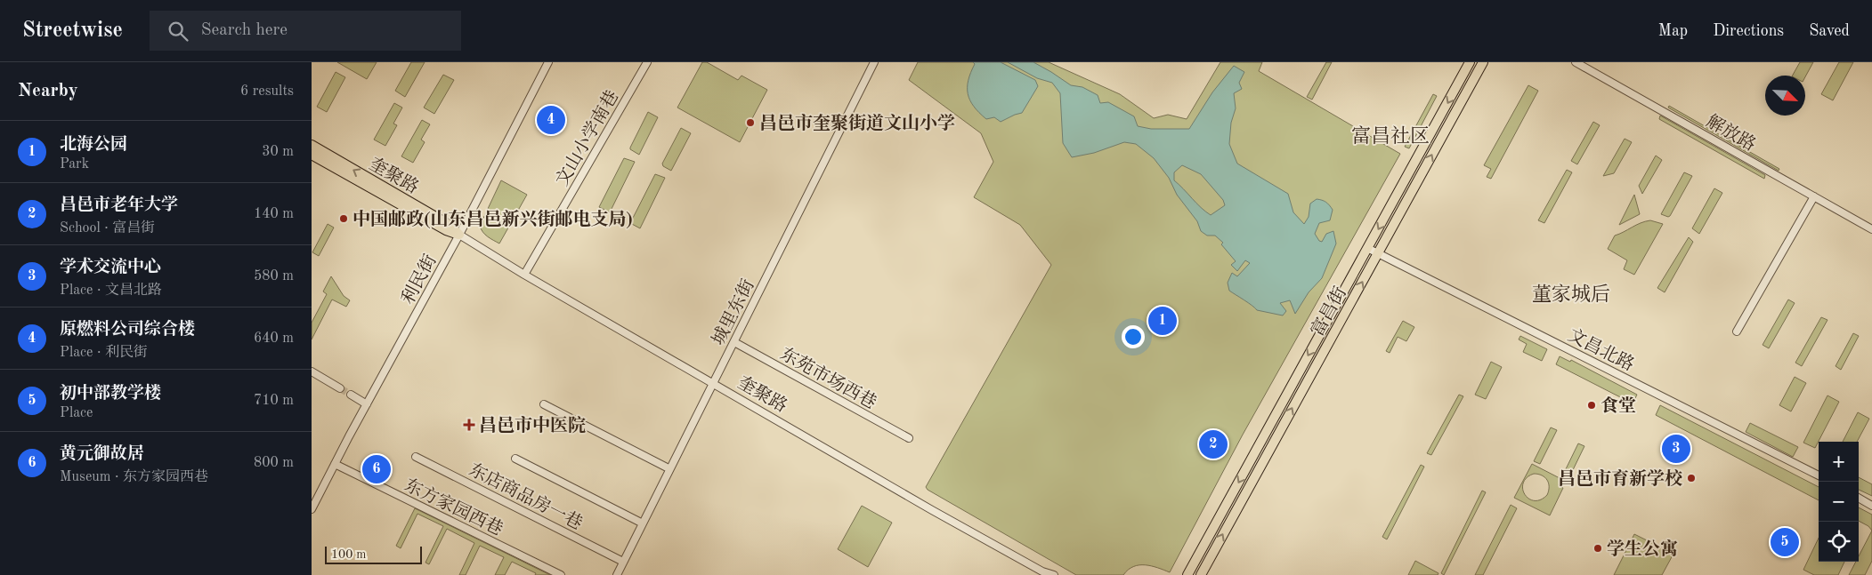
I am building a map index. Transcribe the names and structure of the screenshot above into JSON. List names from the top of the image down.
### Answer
{
  "streets": {
    "main road": ["奎聚路", "富昌街"],
    "street": [
      "解放路",
      "文山小学南巷",
      "利民街",
      "城里东街",
      "文昌北路",
      "东苑市场西巷",
      "东店商品房一巷",
      "东方家园西巷"
    ]
  },
  "crossings": [
    ["文山小学南巷", "奎聚路"],
    ["奎聚路", "利民街"],
    ["奎聚路", "城里东街"],
    ["利民街", "东方家园西巷"],
    ["富昌街", "文昌北路"],
    ["城里东街", "东苑市场西巷"],
    ["城里东街", "东店商品房一巷"]
  ],
  "districts": ["富昌社区", "董家城后"],
  "places": {
    "other": [
      "昌邑市奎聚街道文山小学",
      "中国邮政(山东昌邑新兴街邮电支局)",
      "食堂",
      "昌邑市育新学校",
      "学生公寓"
    ],
    "health": ["昌邑市中医院"]
  },
  "scale_bar": "100 m",
  "north": "bottom right",
  "page": {
    "header": "Streetwise",
    "search": "Search here",
    "nav": ["Map", "Directions", "Saved"],
    "heading": ["Nearby", "6 results"],
    "pins": [
      "4",
      "1",
      "2",
      "3",
      "6",
      "5"
    ],
    "list": [
      {
        "mark": "1",
        "name": "北海公园",
        "note": "Park",
        "value": "30 m"
      },
      {
        "mark": "2",
        "name": "昌邑市老年大学",
        "note": "School · 富昌街",
        "value": "140 m"
      },
      {
        "mark": "3",
        "name": "学术交流中心",
        "note": "Place · 文昌北路",
        "value": "580 m"
      },
      {
        "mark": "4",
        "name": "原燃料公司综合楼",
        "note": "Place · 利民街",
        "value": "640 m"
      },
      {
        "mark": "5",
        "name": "初中部教学楼",
        "note": "Place",
        "value": "710 m"
      },
      {
        "mark": "6",
        "name": "黄元御故居",
        "note": "Museum · 东方家园西巷",
        "value": "800 m"
      }
    ],
    "map_buttons": ["+", "−"],
    "scale": "100 m"
  }
}
